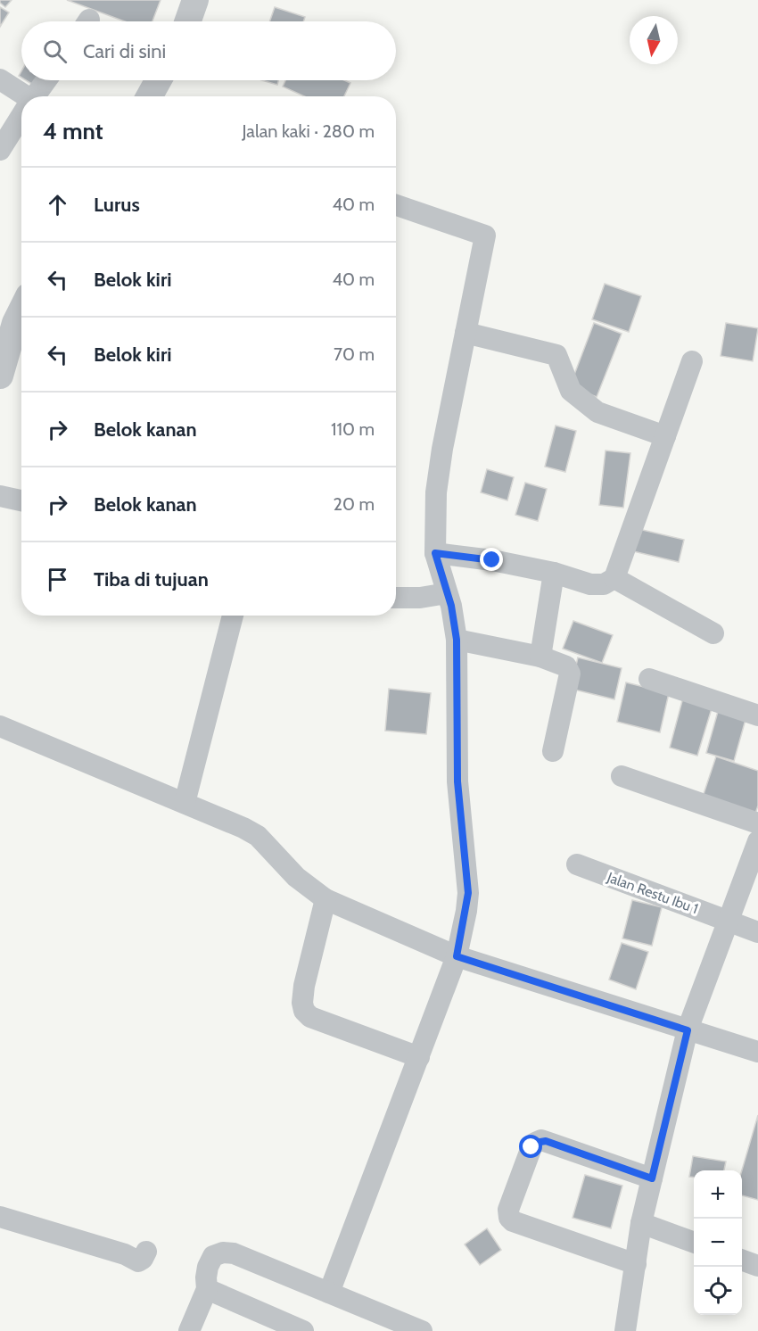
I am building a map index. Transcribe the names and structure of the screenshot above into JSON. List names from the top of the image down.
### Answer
{
  "streets": {
    "street": ["Jalan Restu Ibu 1"]
  },
  "north": "bottom",
  "page": {
    "search": "Cari di sini",
    "heading": ["4 mnt", "Jalan kaki · 280 m"],
    "list": [
      ["Lurus", "40 m"],
      ["Belok kiri", "40 m"],
      ["Belok kiri", "70 m"],
      ["Belok kanan", "110 m"],
      ["Belok kanan", "20 m"],
      "Tiba di tujuan"
    ],
    "map_buttons": ["+", "−"]
  }
}
